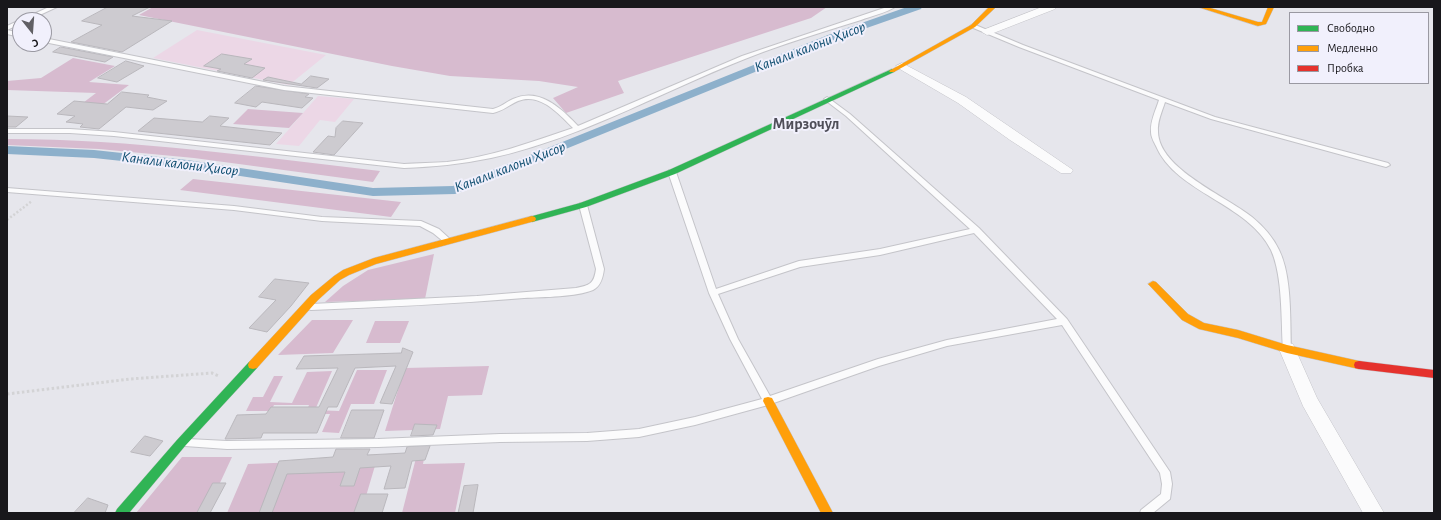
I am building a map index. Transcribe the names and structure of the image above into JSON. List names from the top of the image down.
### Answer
{
  "districts": ["Мирзочӯл"],
  "water": ["Канали калони Ҳисор"],
  "legend": ["Свободно", "Медленно", "Пробка"],
  "north": "bottom"
}
